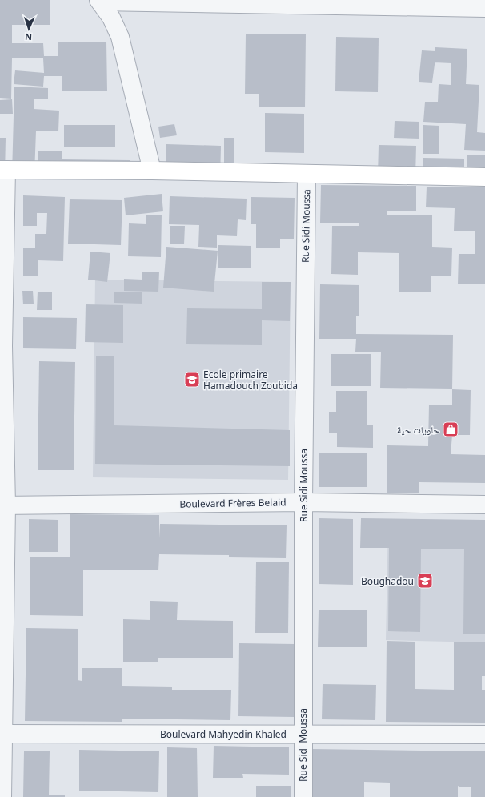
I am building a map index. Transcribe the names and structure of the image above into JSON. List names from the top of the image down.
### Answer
{
  "streets": {
    "street": ["Rue Sidi Moussa", "Boulevard Frères Belaid", "Boulevard Mahyedin Khaled"]
  },
  "crossings": [
    ["Rue Sidi Moussa", "Boulevard Frères Belaid"],
    ["Rue Sidi Moussa", "Boulevard Mahyedin Khaled"]
  ],
  "places": {
    "school or university": ["Ecole primaire Hamadouch Zoubida", "Boughadou"],
    "shop": ["حلويات حية"]
  },
  "north": "bottom"
}
